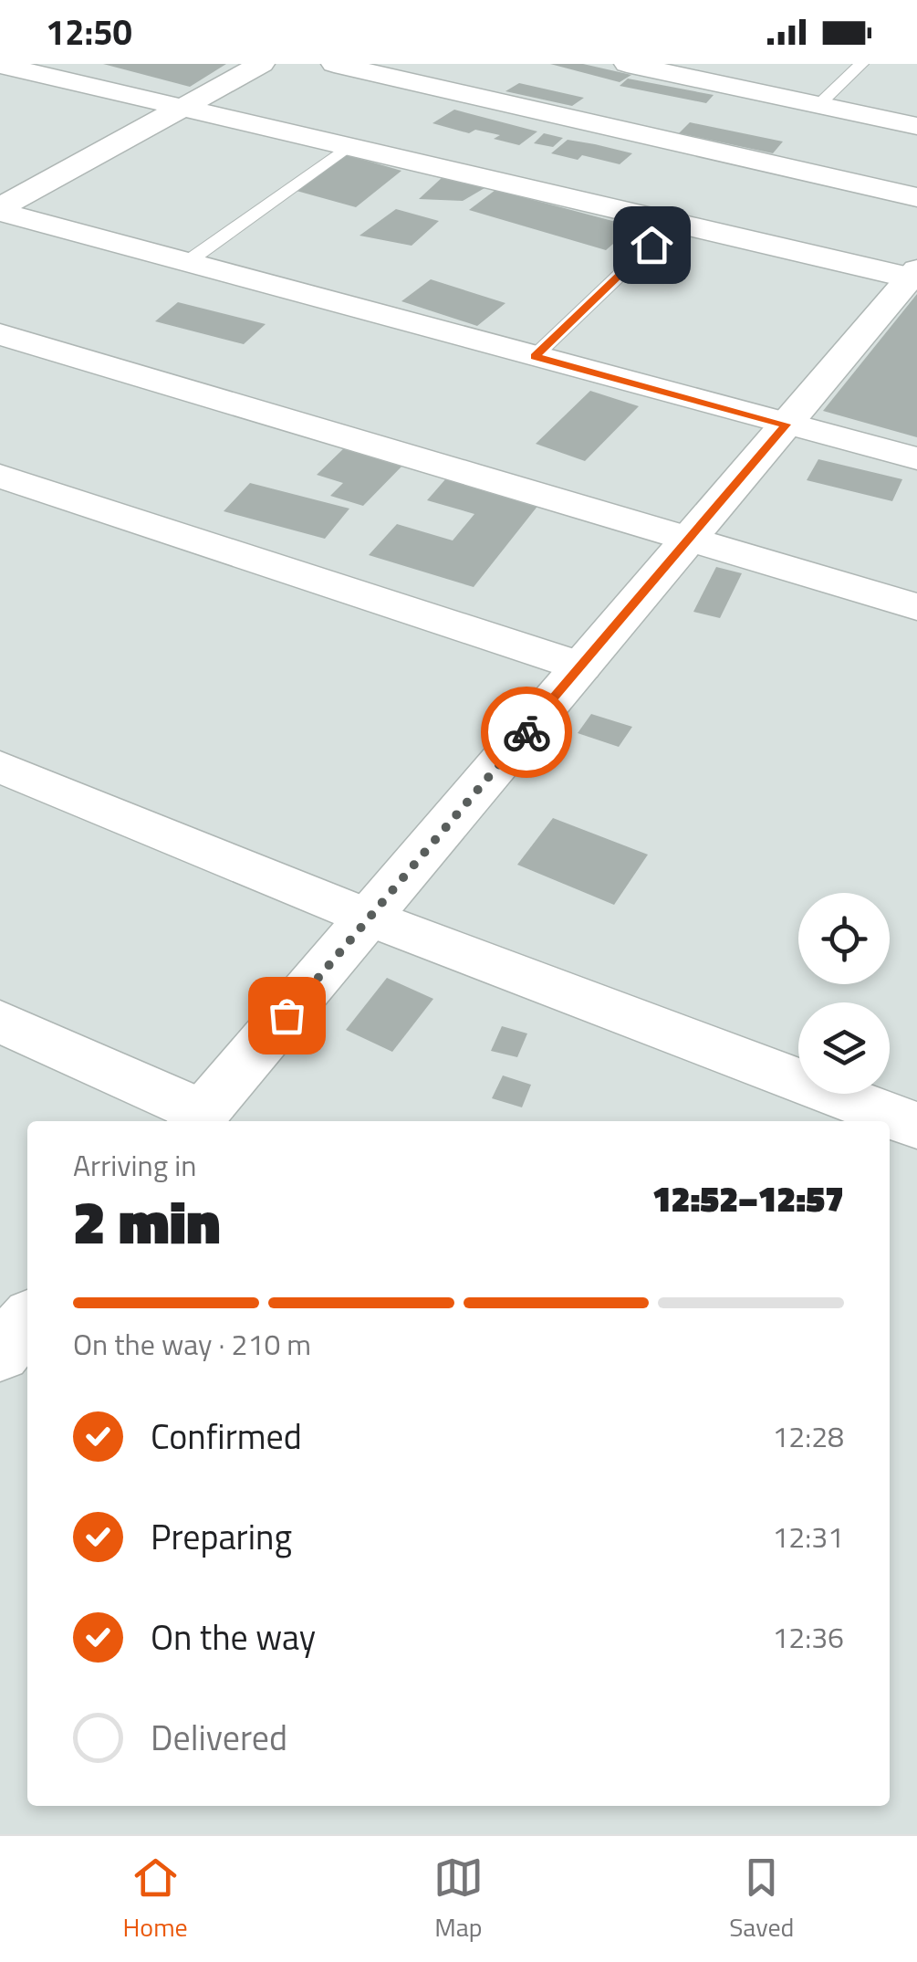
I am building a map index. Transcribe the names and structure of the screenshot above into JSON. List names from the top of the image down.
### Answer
{
  "page": {
    "status": "12:50",
    "heading": ["2 min", "Arriving in", "12:52–12:57"],
    "bar": "On the way · 210 m",
    "list": [
      ["Confirmed", "12:28"],
      ["Preparing", "12:31"],
      ["On the way", "12:36"],
      "Delivered"
    ],
    "tabs": ["Home", "Map", "Saved"]
  }
}
